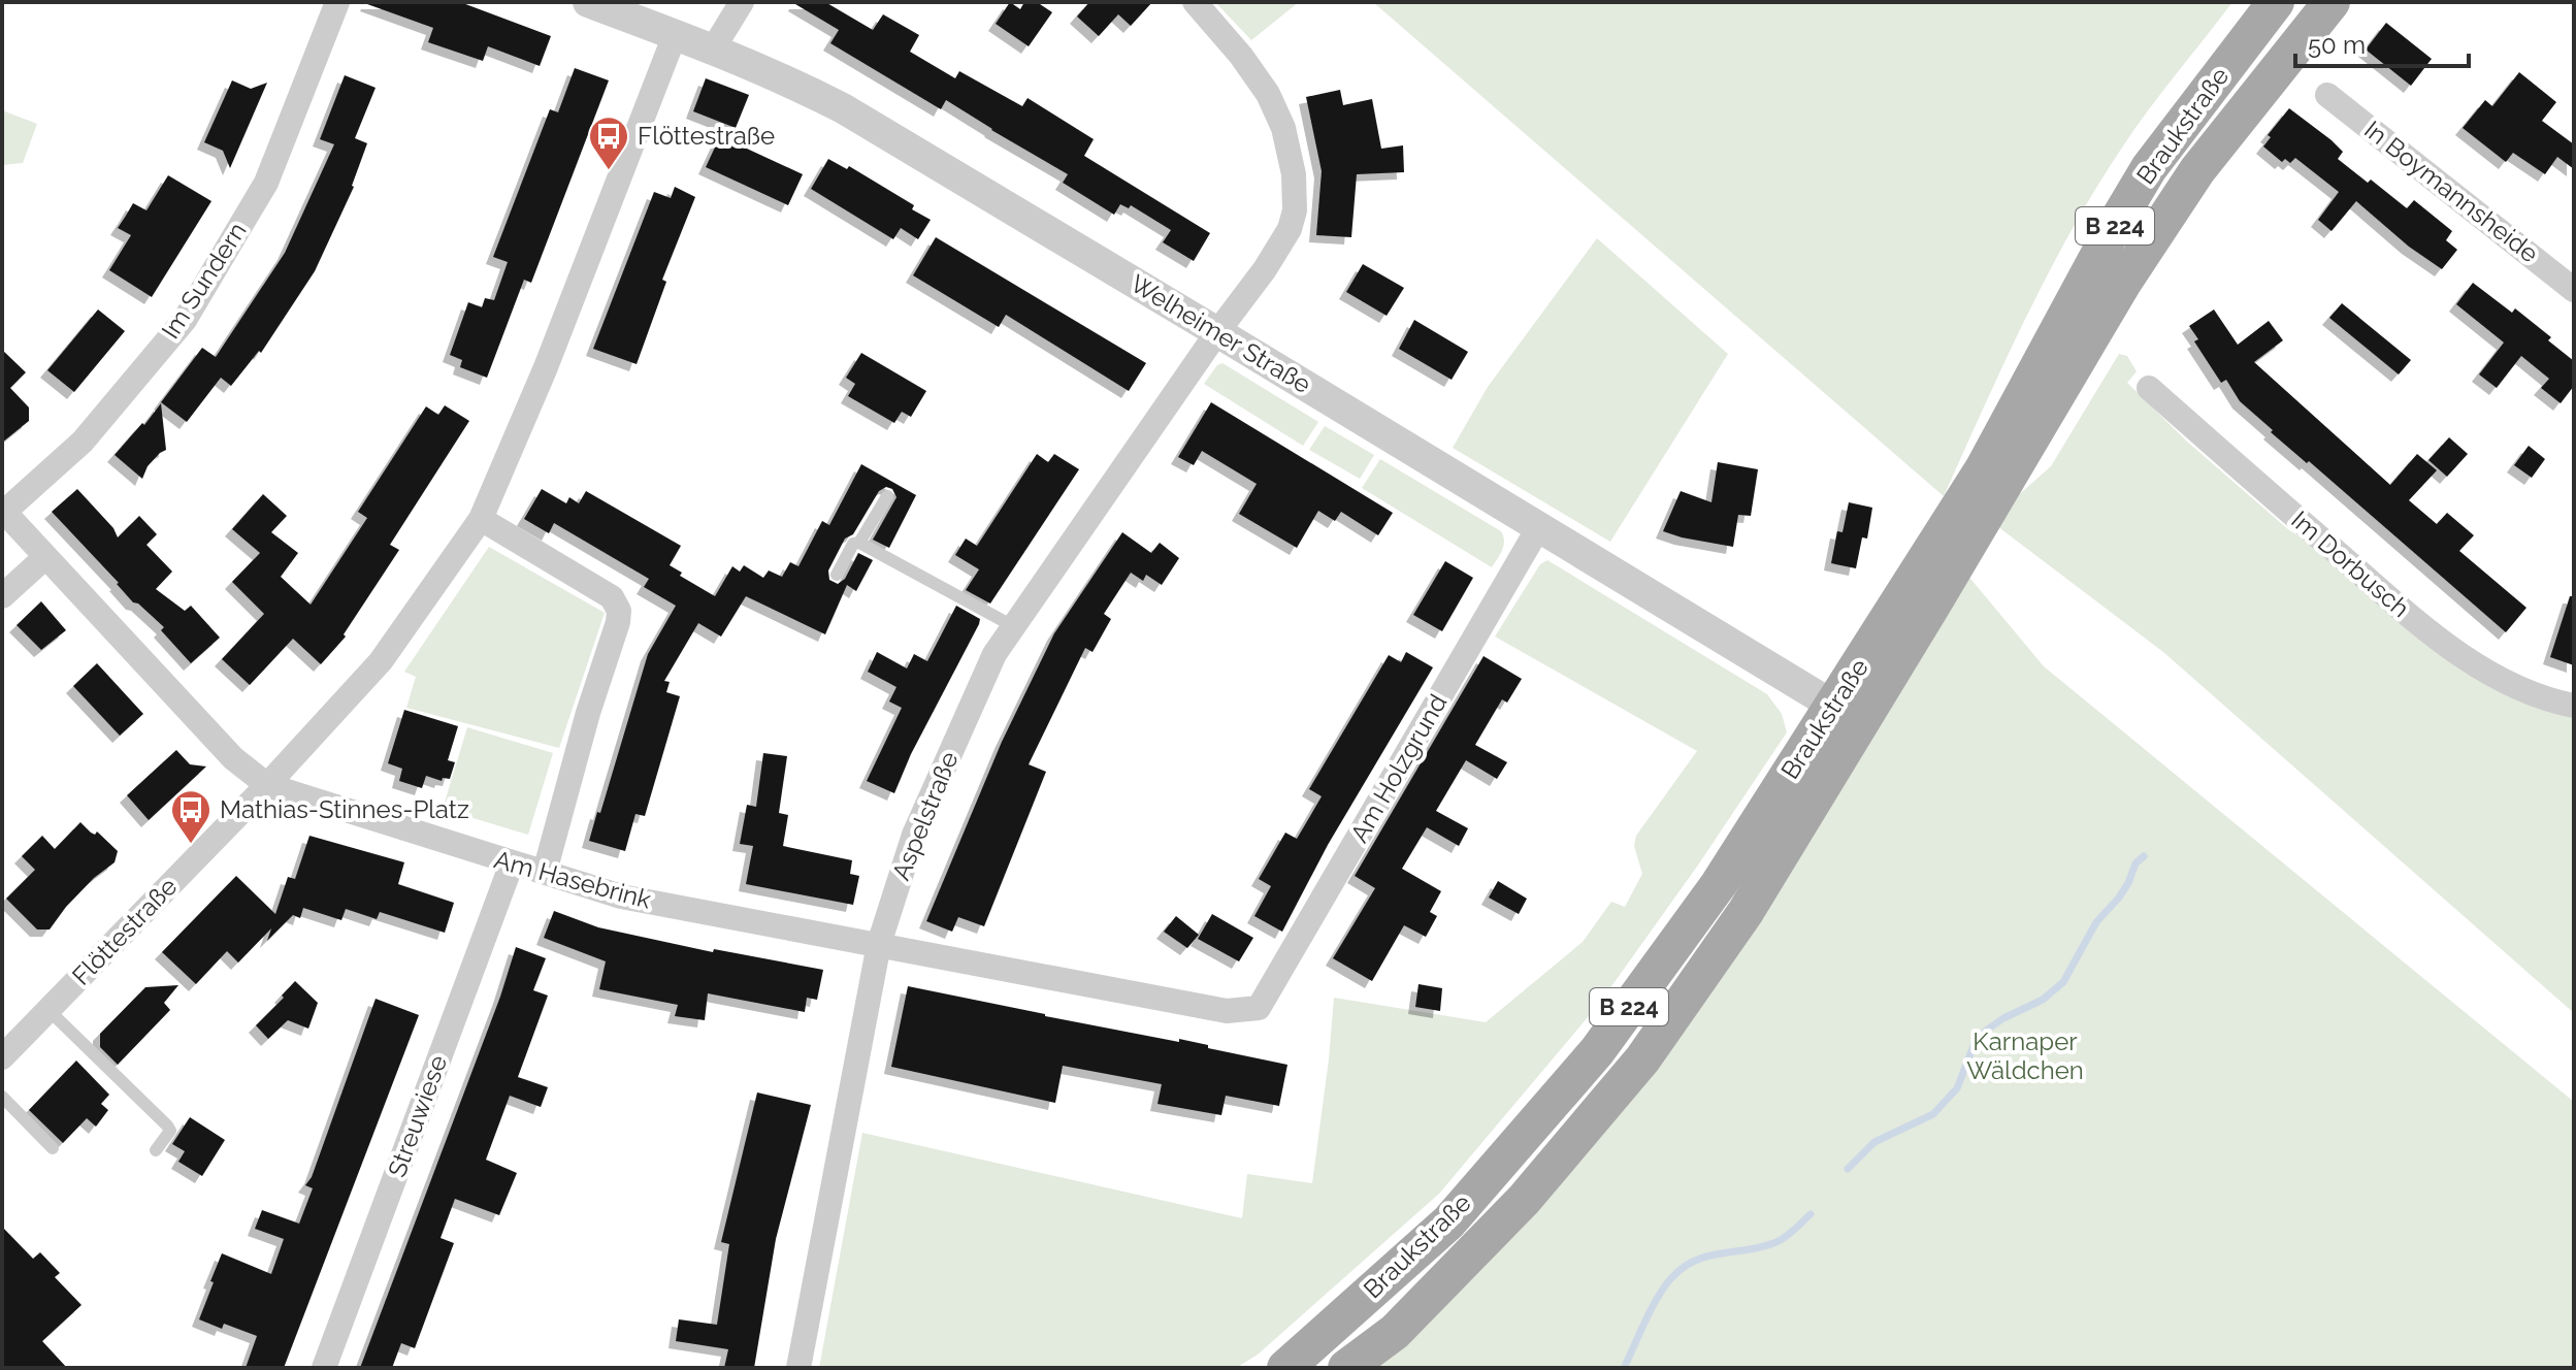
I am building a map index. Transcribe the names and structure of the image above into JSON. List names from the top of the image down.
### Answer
{
  "streets": {
    "main road": ["Braukstraße", "B 224"],
    "street": [
      "In Boymannsheide",
      "Im Sundern",
      "Welheimer Straße",
      "Im Dorbusch",
      "Am Holzgrund",
      "Aspelstraße",
      "Am Hasebrink",
      "Flöttestraße",
      "Streuwiese"
    ]
  },
  "crossings": [
    ["Braukstraße", "Welheimer Straße"],
    ["Im Sundern", "Am Hasebrink"],
    ["Welheimer Straße", "Am Holzgrund"],
    ["Welheimer Straße", "Aspelstraße"],
    ["Welheimer Straße", "Flöttestraße"],
    ["Am Holzgrund", "Am Hasebrink"],
    ["Aspelstraße", "Am Hasebrink"],
    ["Am Hasebrink", "Flöttestraße"],
    ["Am Hasebrink", "Streuwiese"]
  ],
  "parks": ["Karnaper Wäldchen"],
  "places": {
    "bus stop": ["Flöttestraße", "Mathias-Stinnes-Platz"]
  },
  "scale_bar": "50 m"
}
